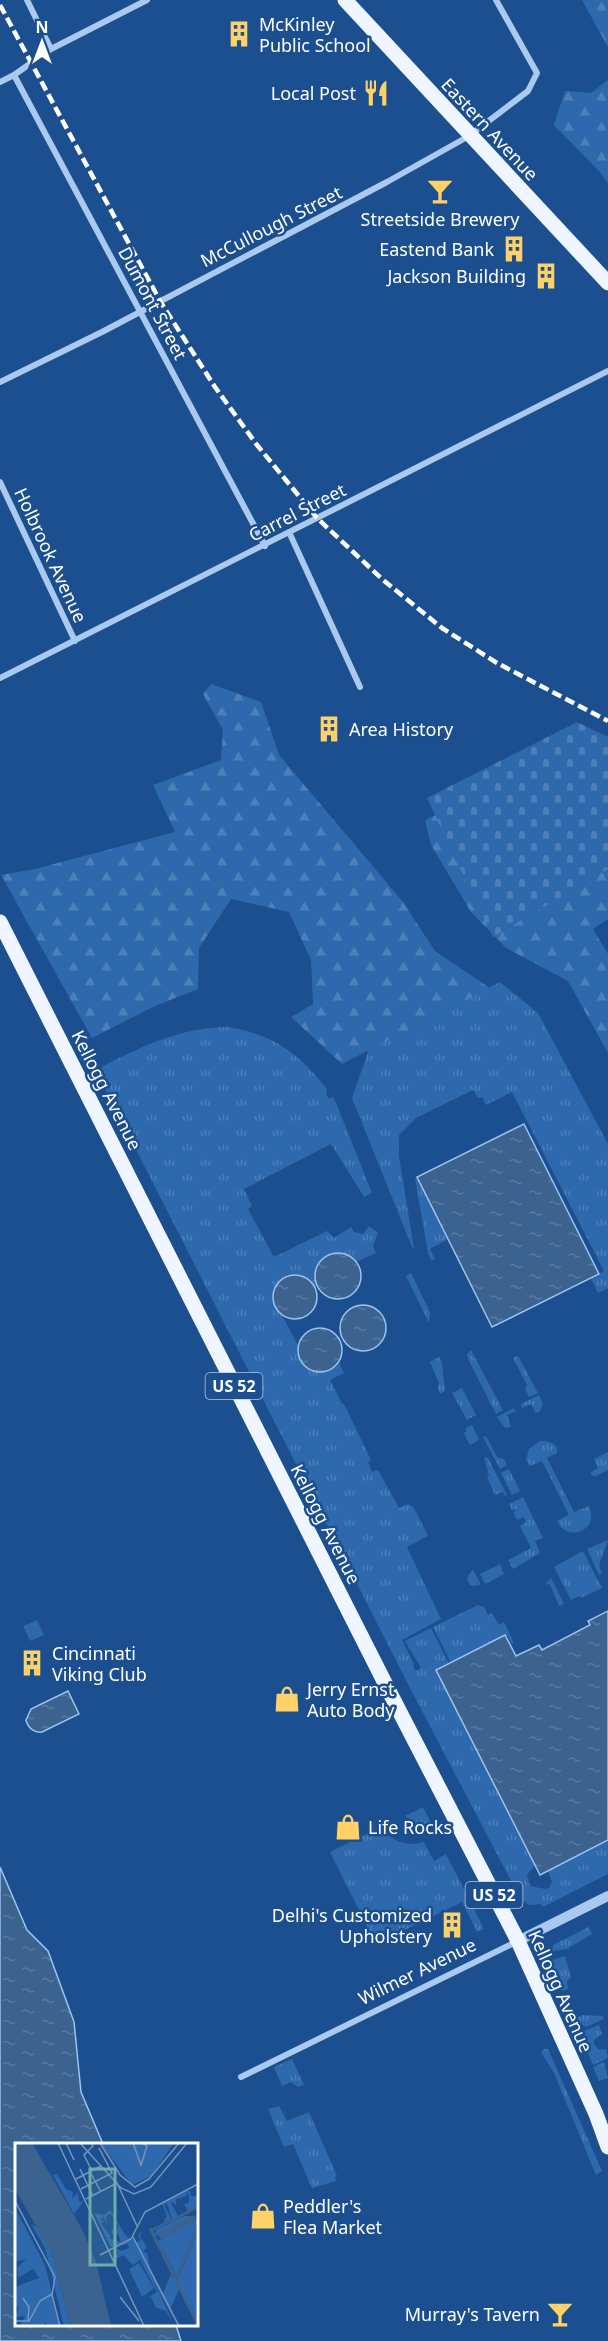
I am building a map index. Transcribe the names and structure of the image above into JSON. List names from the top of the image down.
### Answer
{
  "streets": {
    "main road": ["Eastern Avenue", "Kellogg Avenue", "US 52"],
    "street": [
      "McCullough Street",
      "Dumont Street",
      "Carrel Street",
      "Holbrook Avenue",
      "Wilmer Avenue"
    ]
  },
  "crossings": [
    ["Eastern Avenue", "McCullough Street"],
    ["McCullough Street", "Dumont Street"],
    ["Dumont Street", "Carrel Street"],
    ["Carrel Street", "Holbrook Avenue"],
    ["Kellogg Avenue", "Wilmer Avenue"]
  ],
  "places": {
    "building": [
      "McKinley Public School",
      "Eastend Bank",
      "Jackson Building",
      "Area History",
      "Cincinnati Viking Club",
      "Delhi's Customized Upholstery"
    ],
    "restaurant": ["Local Post"],
    "bar": ["Streetside Brewery", "Murray's Tavern"],
    "shop": ["Jerry Ernst Auto Body", "Life Rocks", "Peddler's Flea Market"]
  },
  "north": "top"
}
